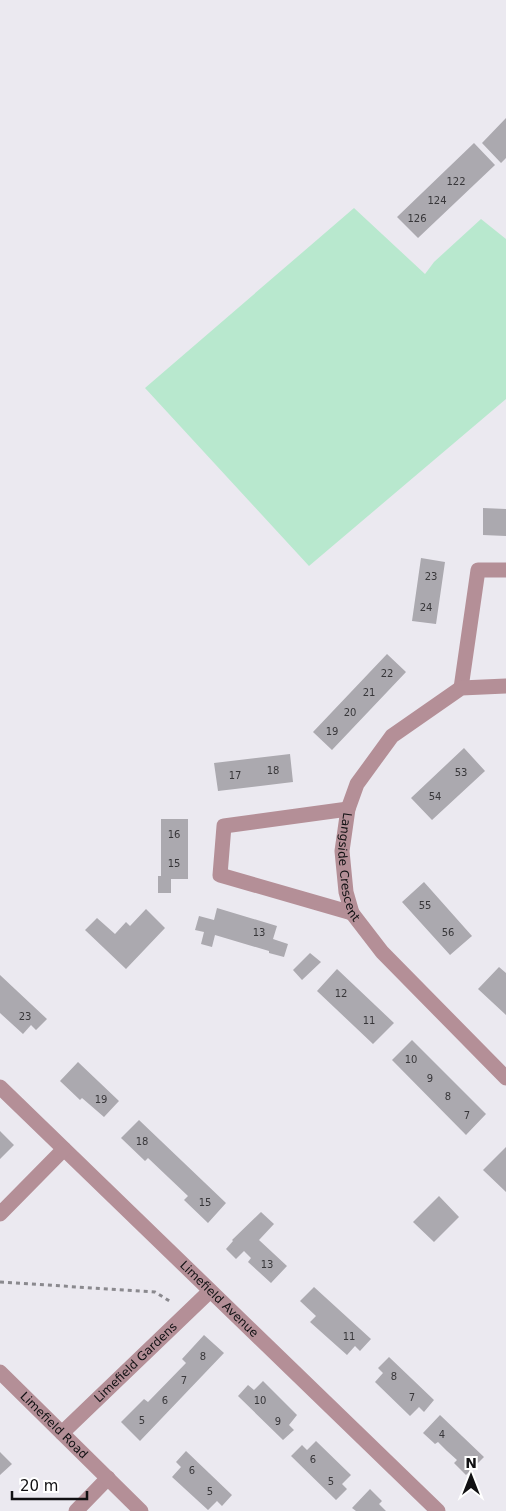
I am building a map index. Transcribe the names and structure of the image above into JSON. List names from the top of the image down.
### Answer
{
  "streets": {
    "street": [
      "Langside Crescent",
      "Limefield Avenue",
      "Limefield Gardens",
      "Limefield Road"
    ]
  },
  "crossings": [
    ["Limefield Avenue", "Limefield Gardens"],
    ["Limefield Gardens", "Limefield Road"]
  ],
  "house_numbers": [
    "122",
    "124",
    "126",
    "23",
    "24",
    "22",
    "21",
    "20",
    "19",
    "18",
    "53",
    "17",
    "54",
    "16",
    "15",
    "55",
    "13",
    "56",
    "12",
    "23",
    "11",
    "10",
    "9",
    "8",
    "19",
    "7",
    "18",
    "15",
    "13",
    "11",
    "8",
    "8",
    "7",
    "7",
    "6",
    "10",
    "5",
    "9",
    "4",
    "6",
    "6",
    "5",
    "5"
  ],
  "scale_bar": "20 m",
  "north": "top"
}
